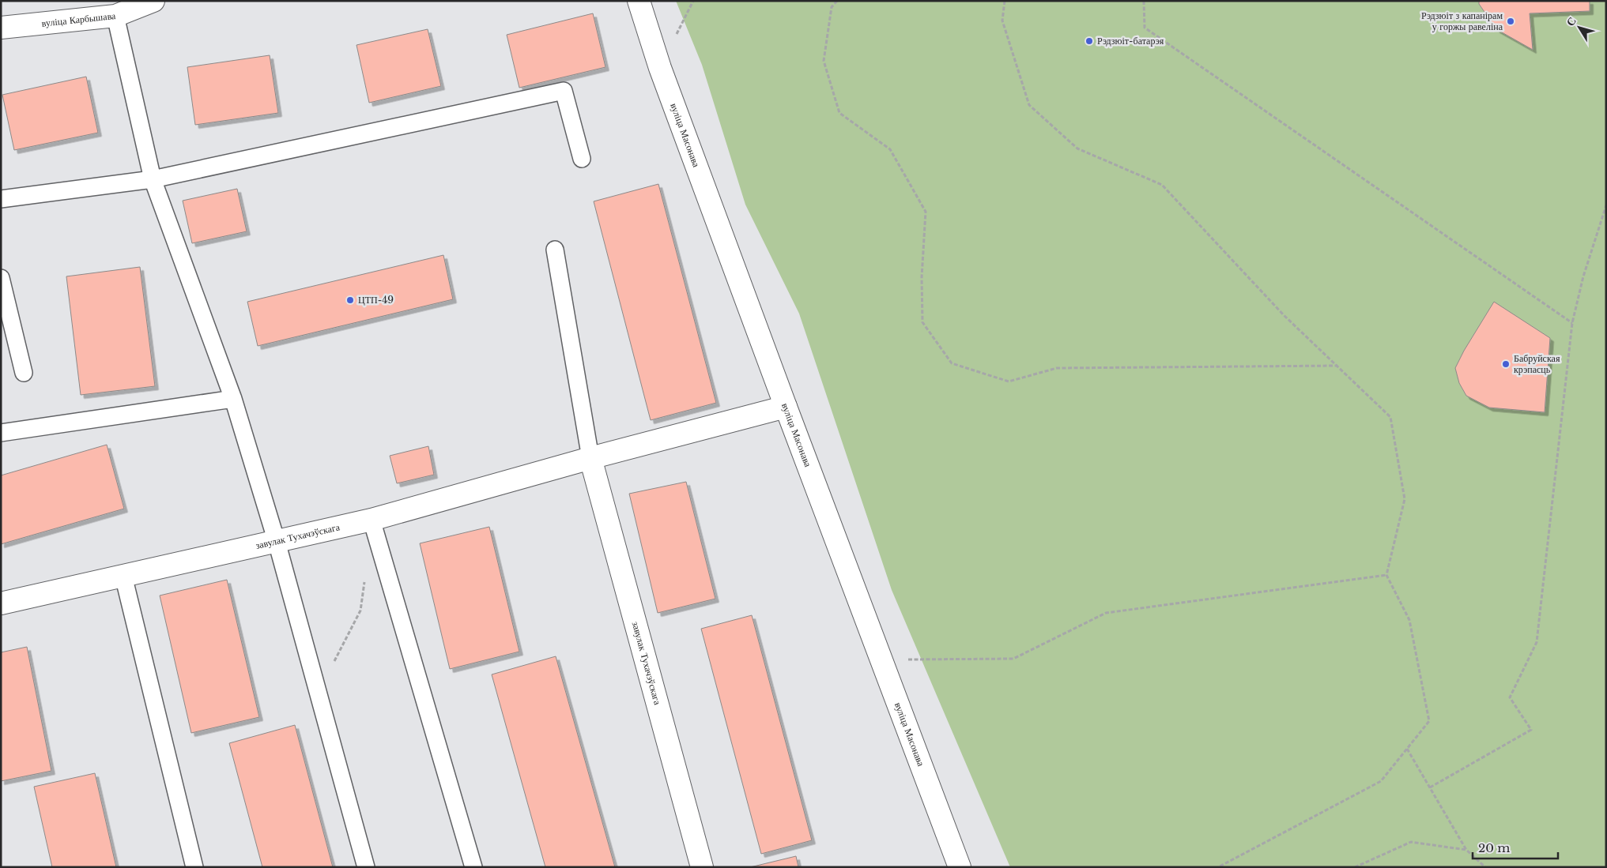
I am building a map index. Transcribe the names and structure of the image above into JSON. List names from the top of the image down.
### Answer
{
  "streets": {
    "street": ["вуліца Карбышава", "вуліца Масонава", "завулак Тухачэўскага"]
  },
  "crossings": [
    ["вуліца Масонава", "завулак Тухачэўскага"]
  ],
  "places": [
    "Рэдзюіт з капанірам у горжы равеліна",
    "Рэдзюіт-батарэя",
    "ЦТП-49",
    "Бабруйская крэпасць"
  ],
  "scale_bar": "20 m",
  "north": "top left"
}
